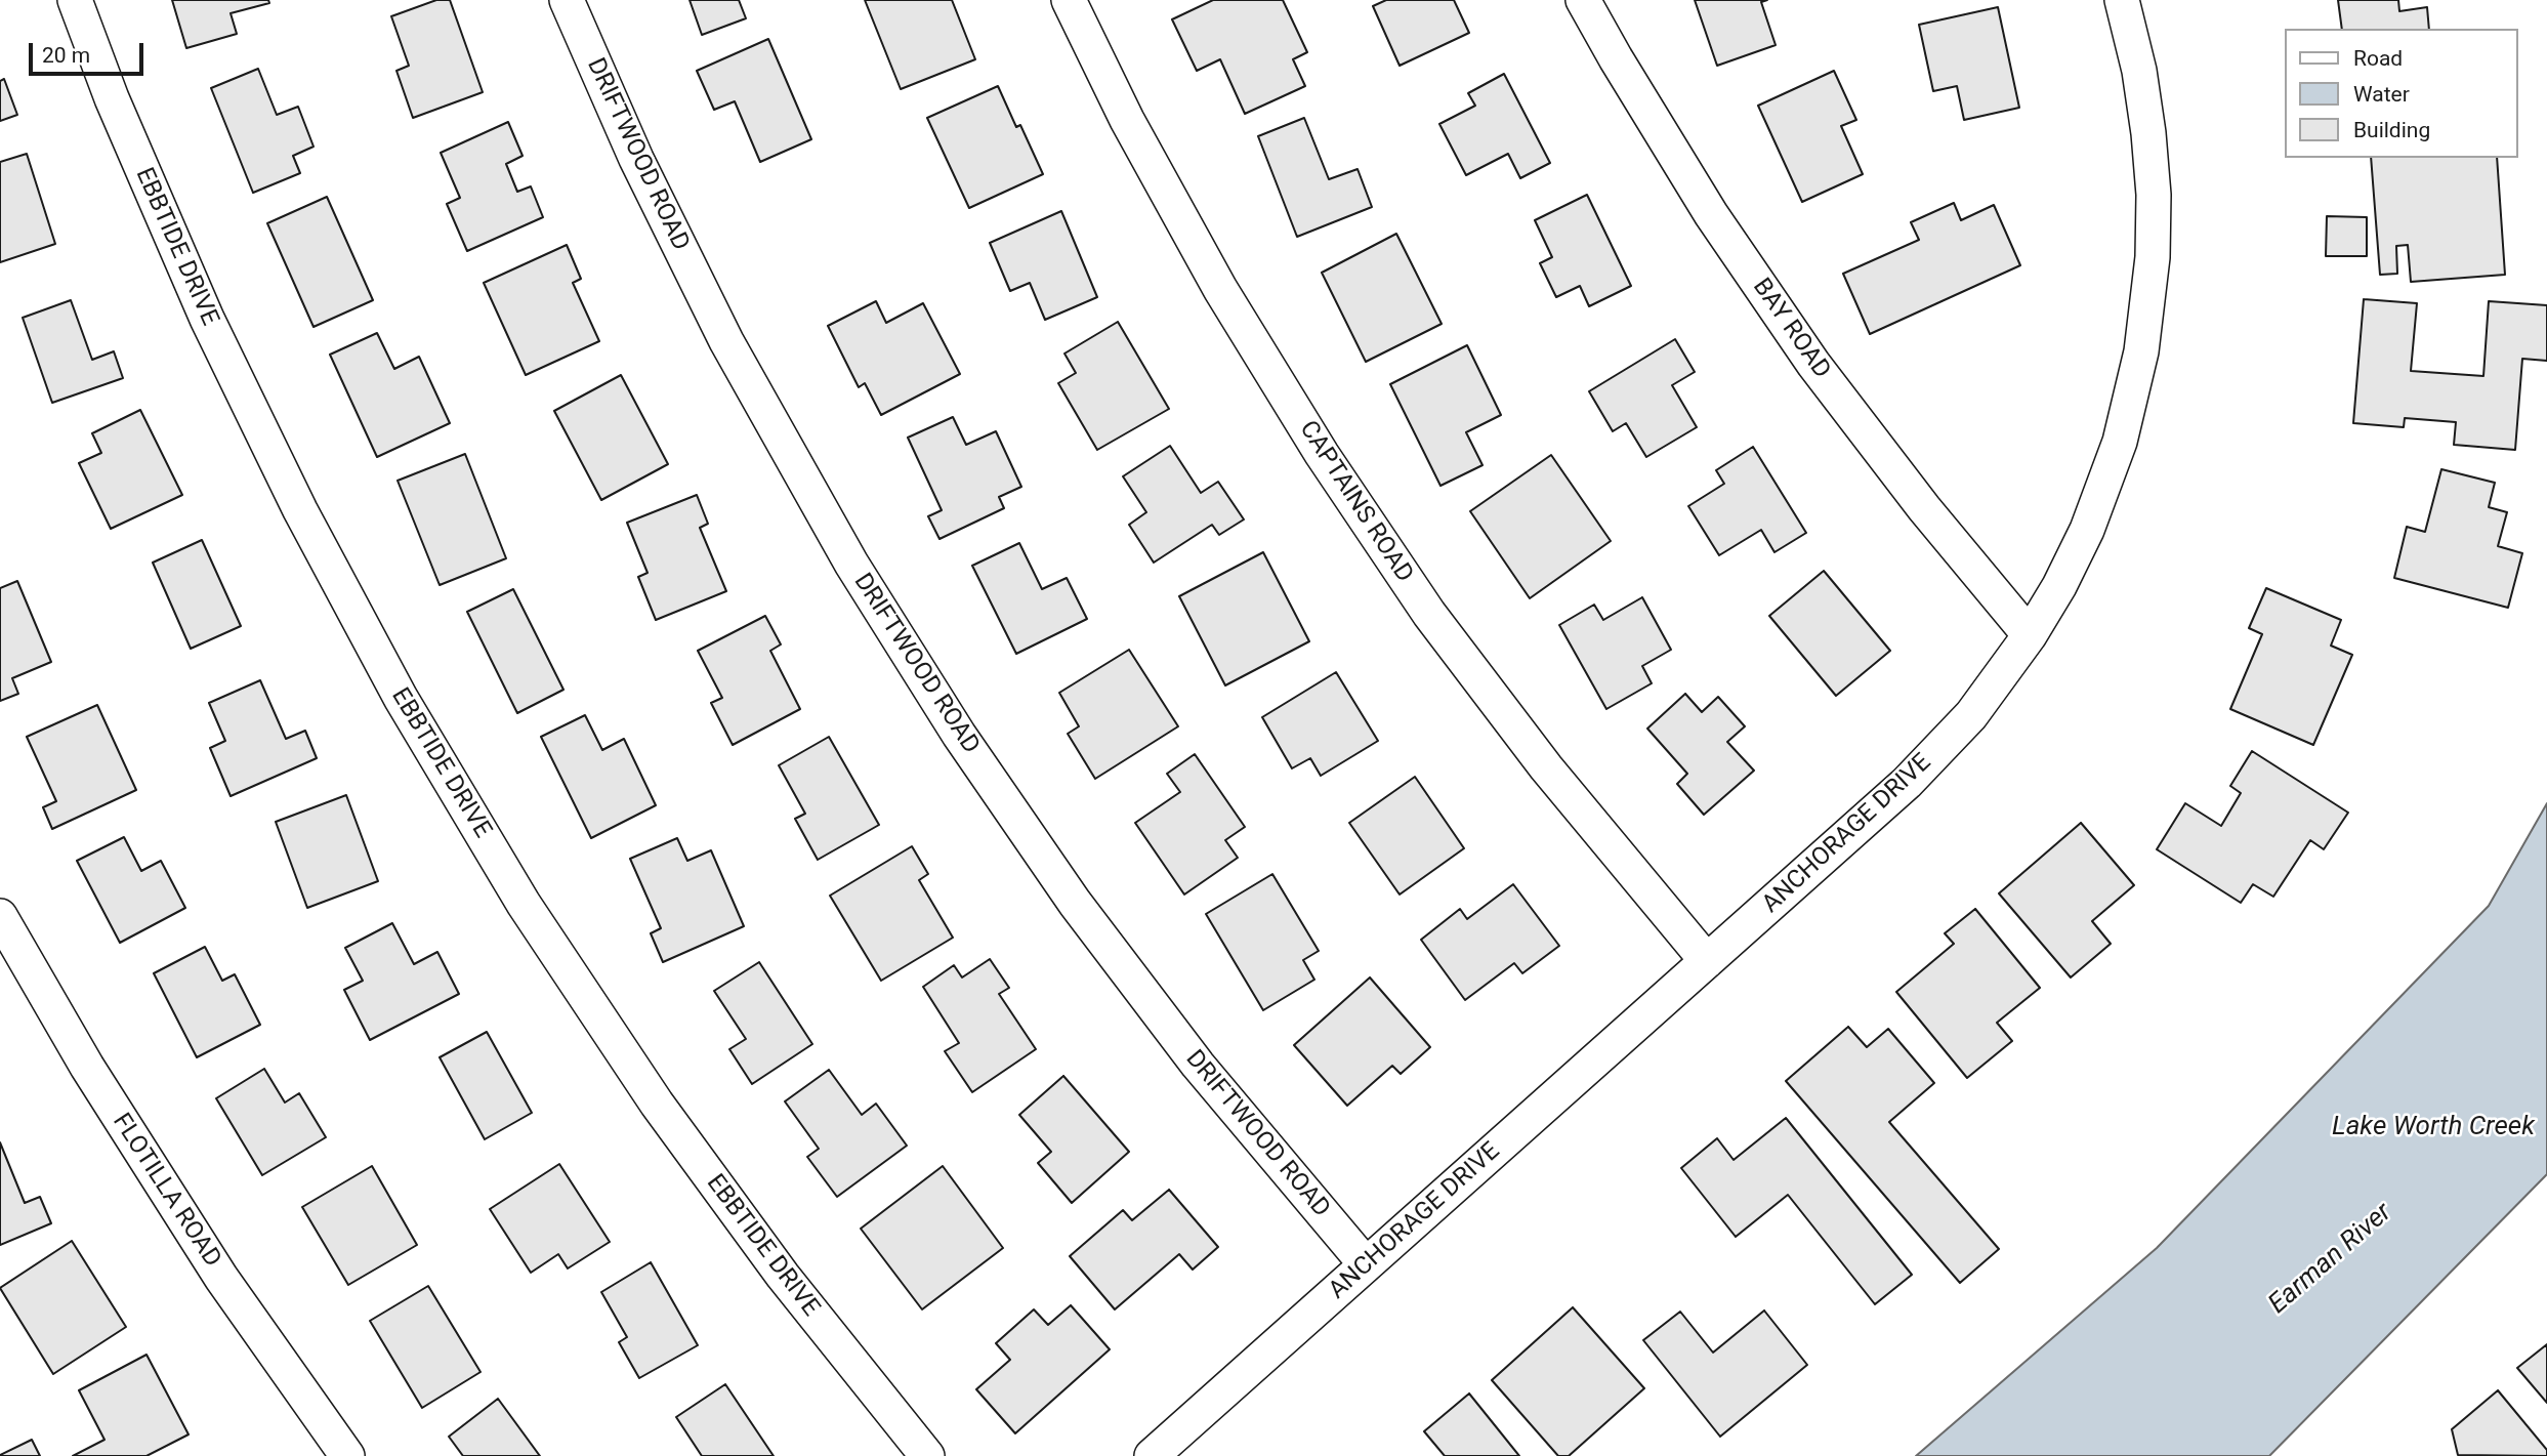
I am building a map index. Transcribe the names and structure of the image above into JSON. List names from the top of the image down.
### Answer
{
  "streets": {
    "street": [
      "DRIFTWOOD ROAD",
      "EBBTIDE DRIVE",
      "BAY ROAD",
      "CAPTAINS ROAD",
      "ANCHORAGE DRIVE",
      "FLOTILLA ROAD"
    ]
  },
  "crossings": [
    ["DRIFTWOOD ROAD", "ANCHORAGE DRIVE"],
    ["BAY ROAD", "ANCHORAGE DRIVE"],
    ["CAPTAINS ROAD", "ANCHORAGE DRIVE"]
  ],
  "water": ["Lake Worth Creek", "Earman River"],
  "legend": ["Road", "Water", "Building"],
  "scale_bar": "20 m"
}
